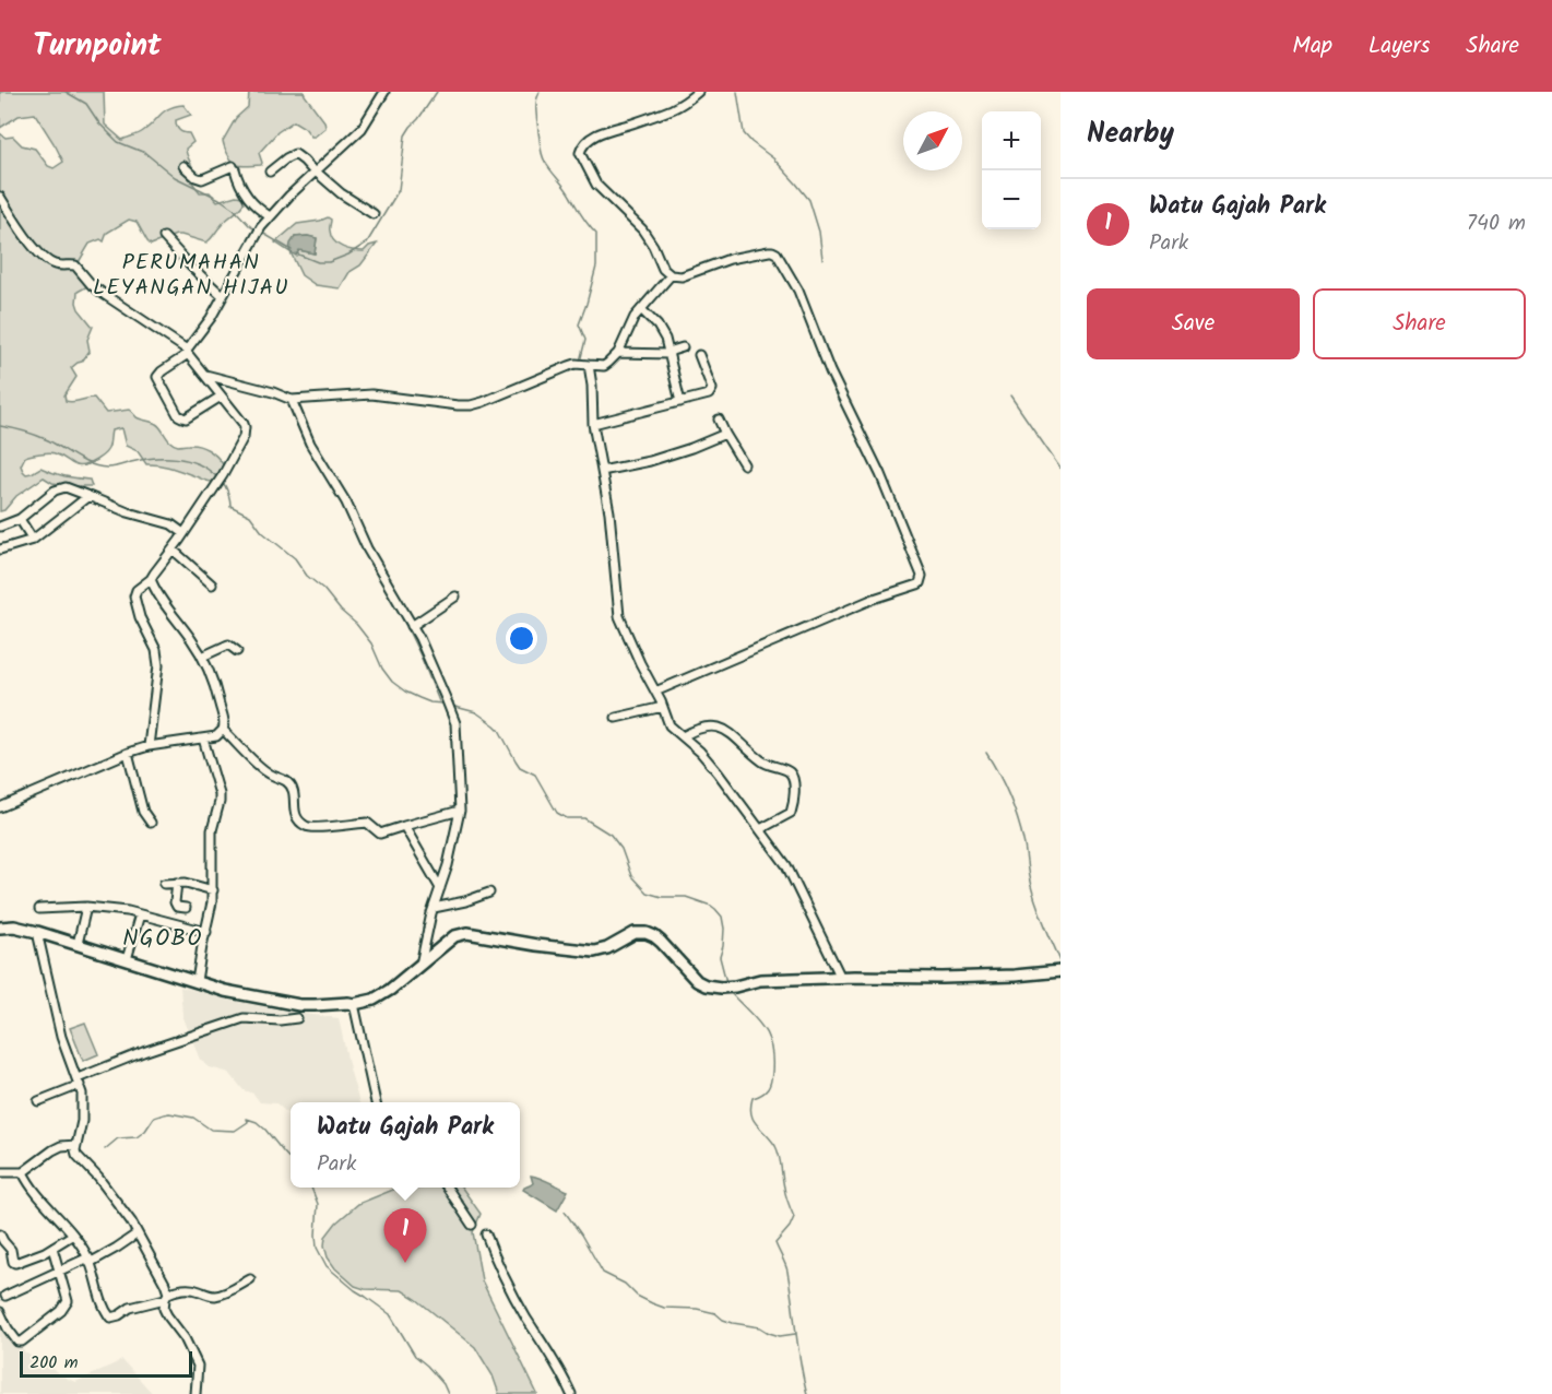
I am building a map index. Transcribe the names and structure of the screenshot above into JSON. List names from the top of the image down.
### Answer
{
  "districts": ["PERUMAHAN LEYANGAN HIJAU", "NGOBO"],
  "scale_bar": "200 m",
  "north": "top right",
  "page": {
    "header": "Turnpoint",
    "nav": ["Map", "Layers", "Share"],
    "heading": "Nearby",
    "map_buttons": ["+", "−"],
    "list": [
      {
        "mark": "1",
        "name": "Watu Gajah Park",
        "note": "Park",
        "value": "740 m"
      }
    ],
    "buttons": ["Save", "Share"],
    "popup": ["Watu Gajah Park", "Park"],
    "pins": "1",
    "scale": "200 m"
  }
}
